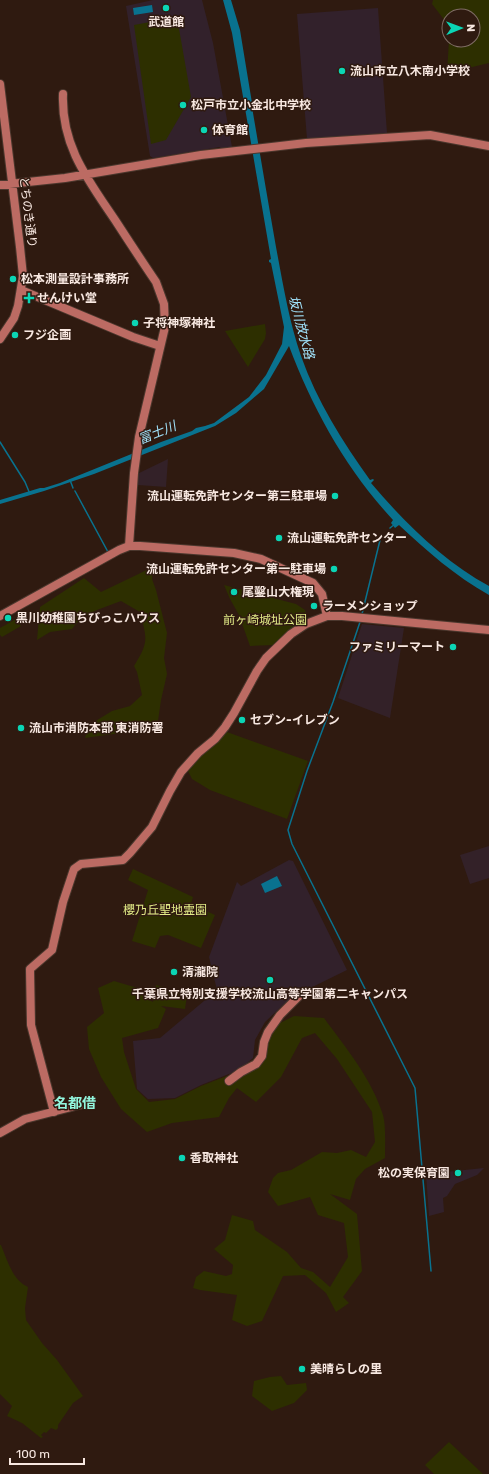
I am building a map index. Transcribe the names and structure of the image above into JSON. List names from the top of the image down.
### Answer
{
  "streets": {
    "street": ["とちのき通り"]
  },
  "districts": ["名都借"],
  "water": ["坂川放水路", "富士川"],
  "parks": ["前ヶ崎城址公園", "櫻乃丘聖地霊園"],
  "places": {
    "other": [
      "武道館",
      "流山市立八木南小学校",
      "松戸市立小金北中学校",
      "体育館",
      "松本測量設計事務所",
      "子将神塚神社",
      "フジ企画",
      "流山運転免許センター第三駐車場",
      "流山運転免許センター",
      "流山運転免許センター第一駐車場",
      "尾鑿山大権現",
      "ラーメンショップ",
      "黒川幼稚園ちびっこハウス",
      "ファミリーマート",
      "セブン-イレブン",
      "流山市消防本部 東消防署",
      "清瀧院",
      "千葉県立特別支援学校流山高等学園第二キャンパス",
      "香取神社",
      "松の実保育園",
      "美晴らしの里"
    ],
    "health": ["せんけい堂"]
  },
  "scale_bar": "100 m",
  "north": "right"
}
